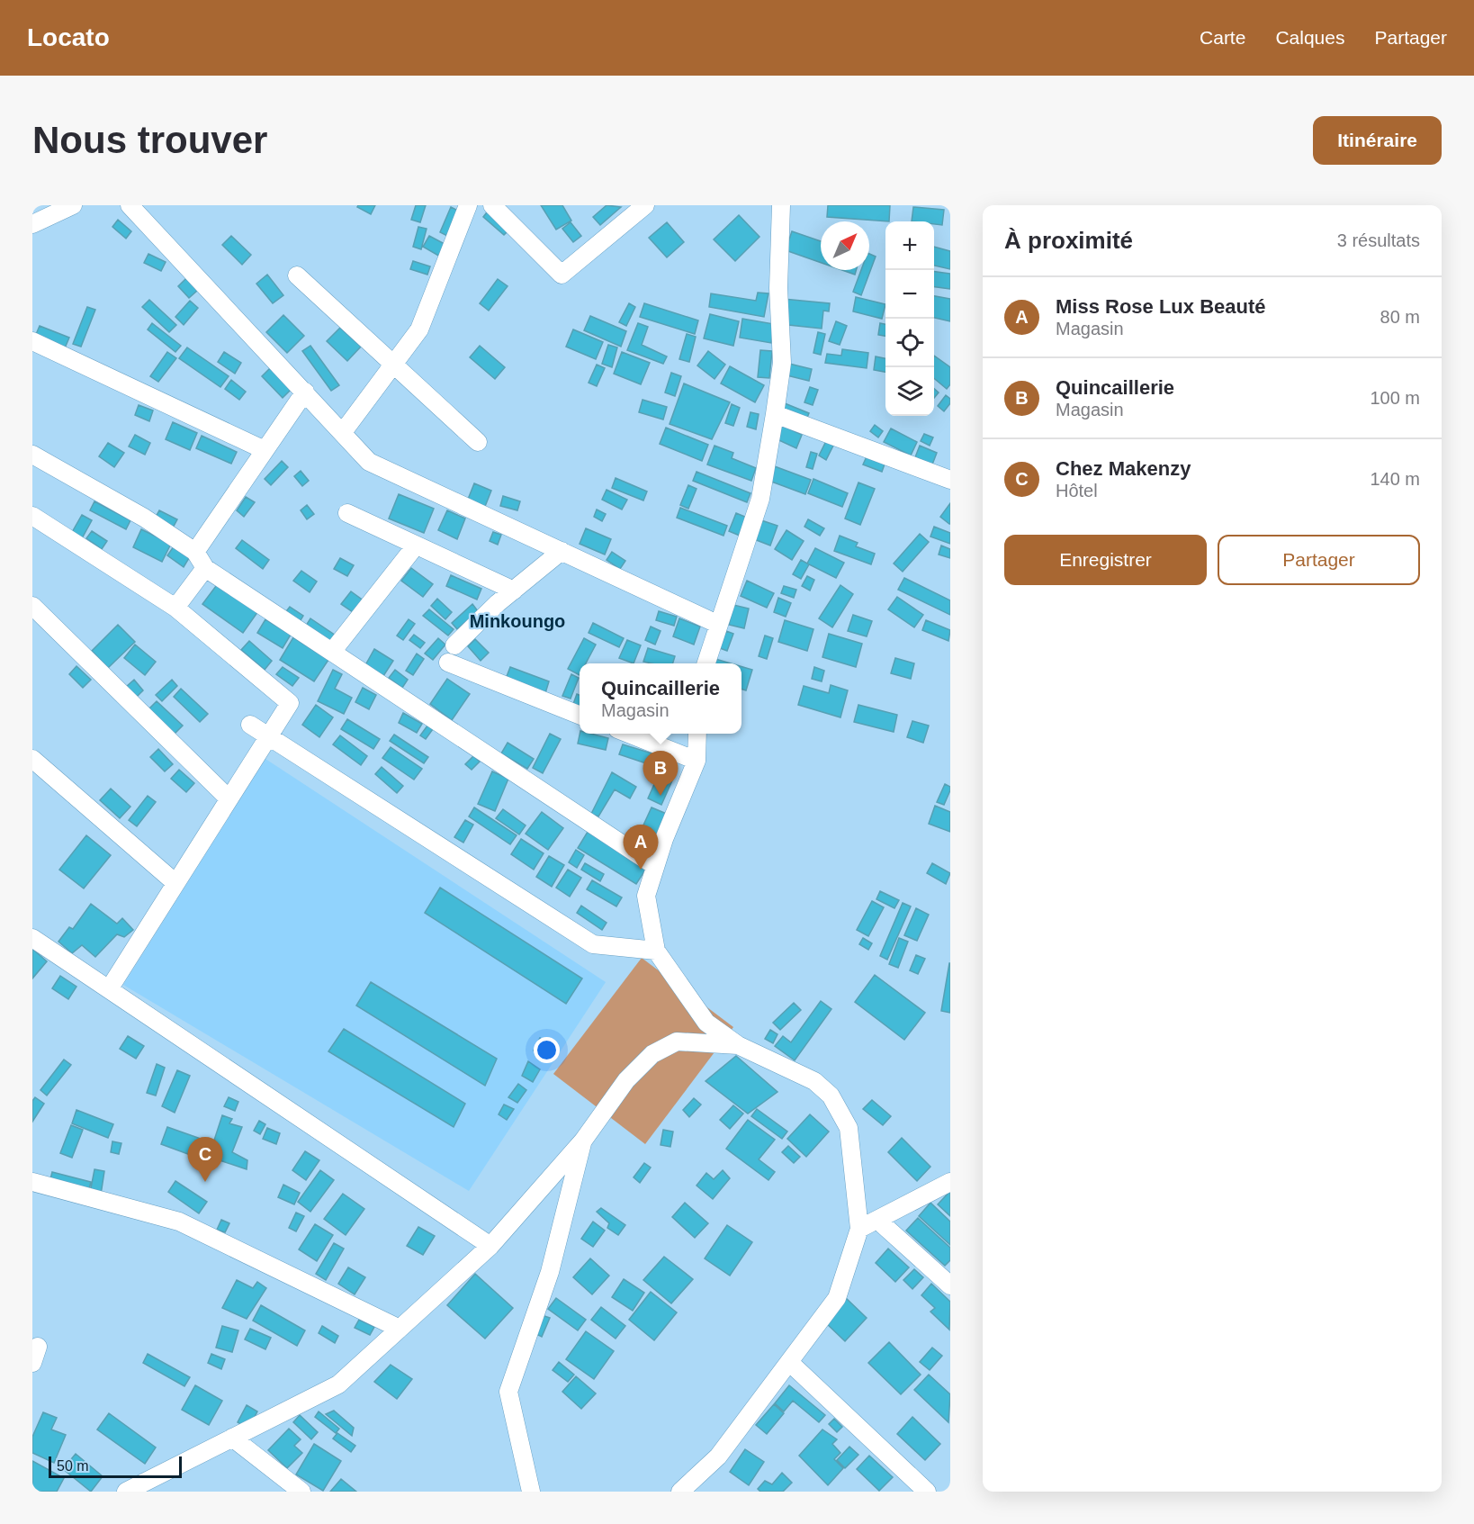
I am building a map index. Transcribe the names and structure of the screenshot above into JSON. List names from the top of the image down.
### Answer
{
  "districts": ["Minkoungo"],
  "scale_bar": "50 m",
  "north": "top right",
  "page": {
    "header": "Locato",
    "nav": ["Carte", "Calques", "Partager"],
    "buttons": [
      "Itinéraire",
      ["Enregistrer", "Partager"]
    ],
    "title": "Nous trouver",
    "heading": ["À proximité", "3 résultats"],
    "map_buttons": ["+", "−"],
    "list": [
      {
        "mark": "A",
        "name": "Miss Rose Lux Beauté",
        "note": "Magasin",
        "value": "80 m"
      },
      {
        "mark": "B",
        "name": "Quincaillerie",
        "note": "Magasin",
        "value": "100 m"
      },
      {
        "mark": "C",
        "name": "Chez Makenzy",
        "note": "Hôtel",
        "value": "140 m"
      }
    ],
    "popup": ["Quincaillerie", "Magasin"],
    "pins": ["B", "A", "C"],
    "scale": "50 m"
  }
}
